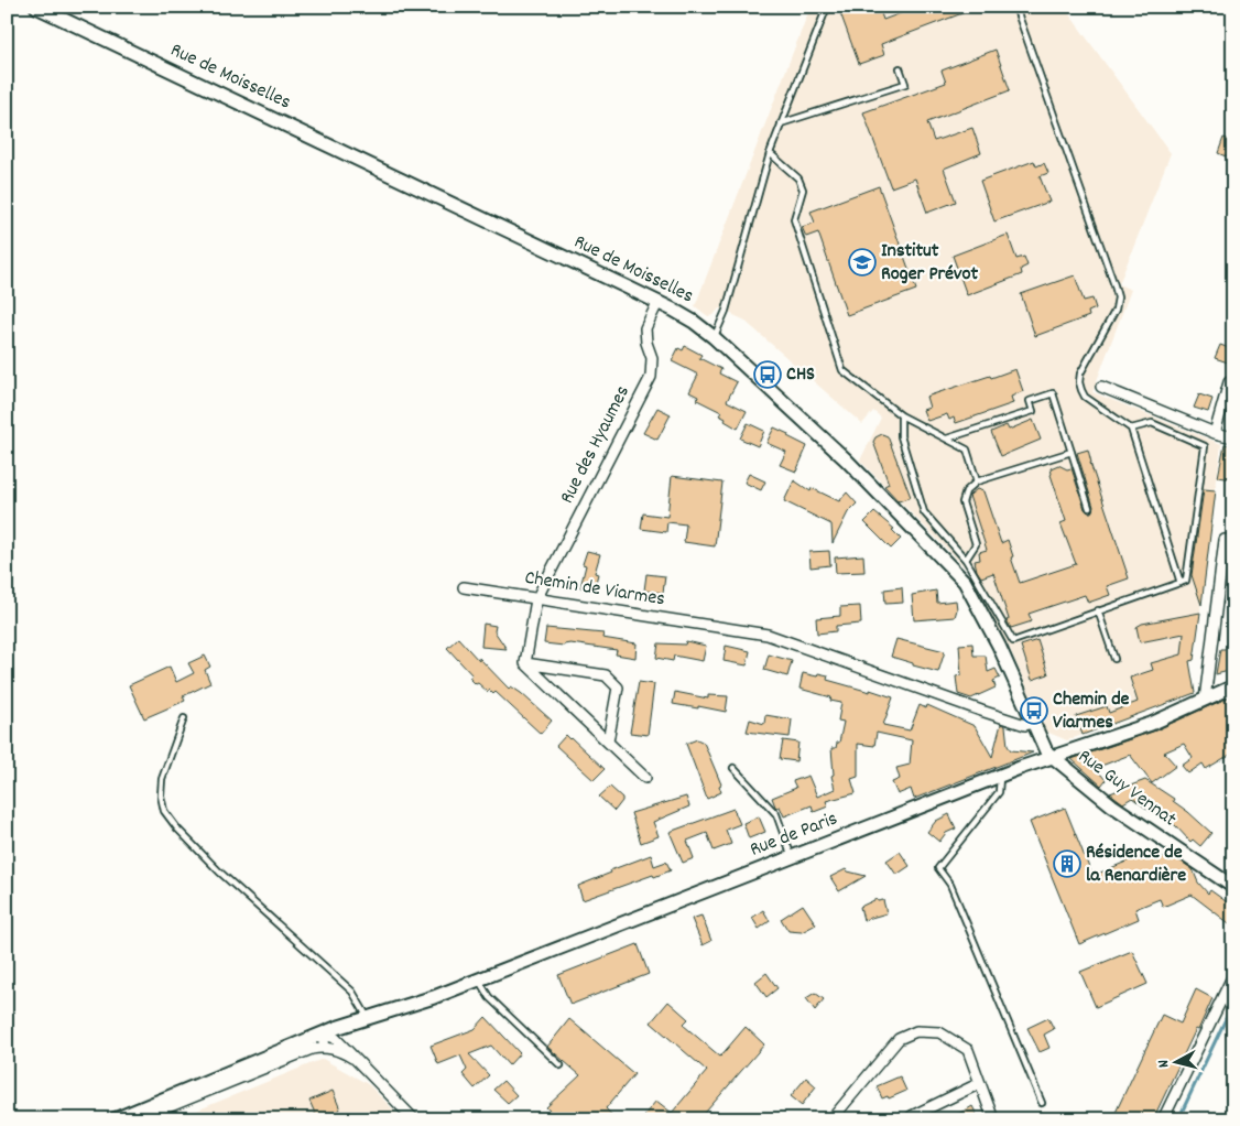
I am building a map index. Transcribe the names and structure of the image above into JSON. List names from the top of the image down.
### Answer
{
  "streets": {
    "street": [
      "Rue de Moisselles",
      "Rue des Hyaumes",
      "Chemin de Viarmes",
      "Rue Guy Vennat",
      "Rue de Paris"
    ]
  },
  "crossings": [
    ["Rue de Moisselles", "Rue des Hyaumes"],
    ["Rue de Moisselles", "Chemin de Viarmes"],
    ["Rue de Moisselles", "Rue Guy Vennat"],
    ["Rue de Moisselles", "Rue de Paris"],
    ["Rue des Hyaumes", "Chemin de Viarmes"],
    ["Rue Guy Vennat", "Rue de Paris"]
  ],
  "places": {
    "school or university": ["Institut Roger Prévot"],
    "bus stop": ["CHS", "Chemin de Viarmes"],
    "building": ["Résidence de la Renardière"]
  },
  "north": "left"
}
